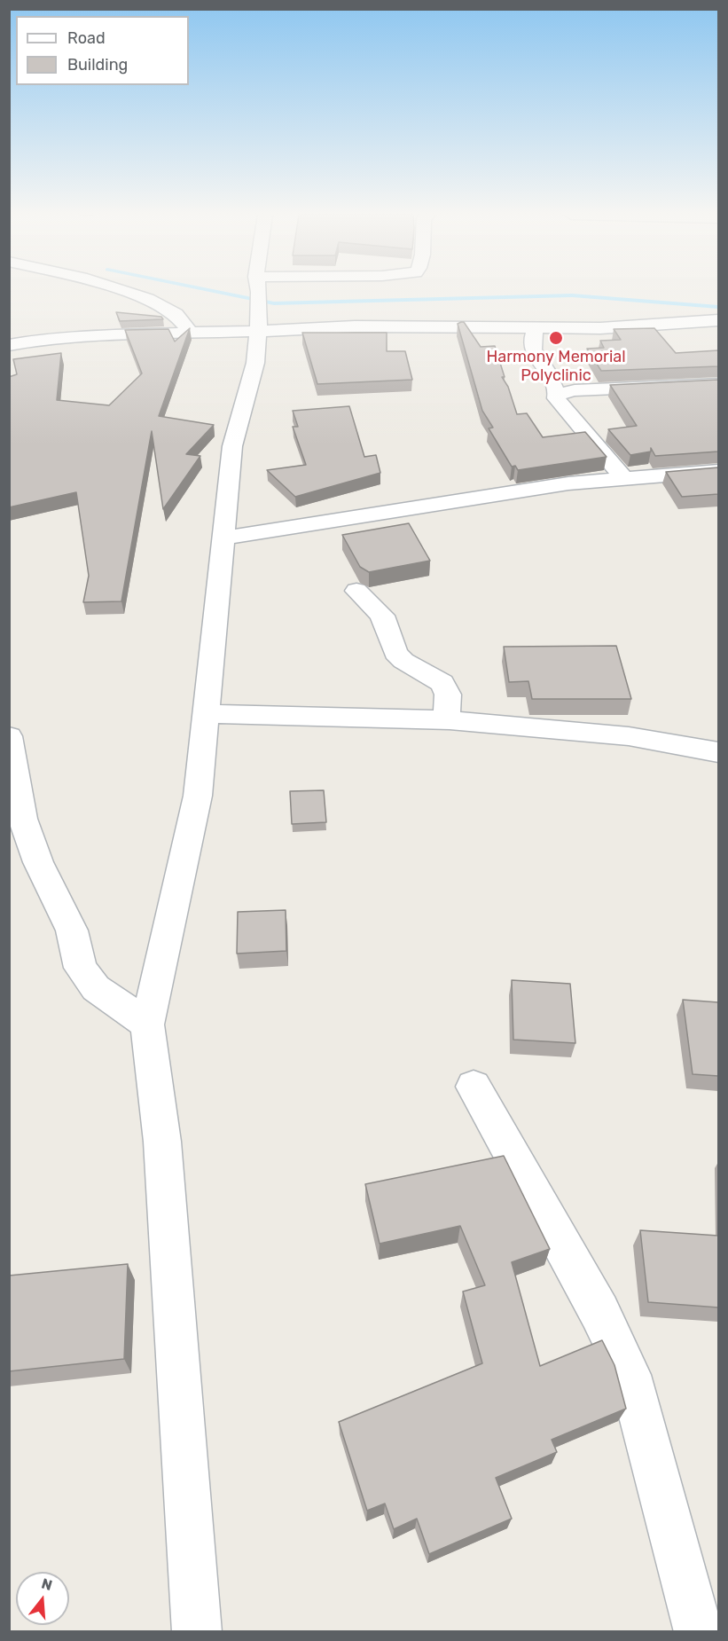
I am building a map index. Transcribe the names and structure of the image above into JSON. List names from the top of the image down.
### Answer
{
  "places": ["Harmony Memorial Polyclinic"],
  "legend": ["Road", "Building"],
  "north": "top"
}
